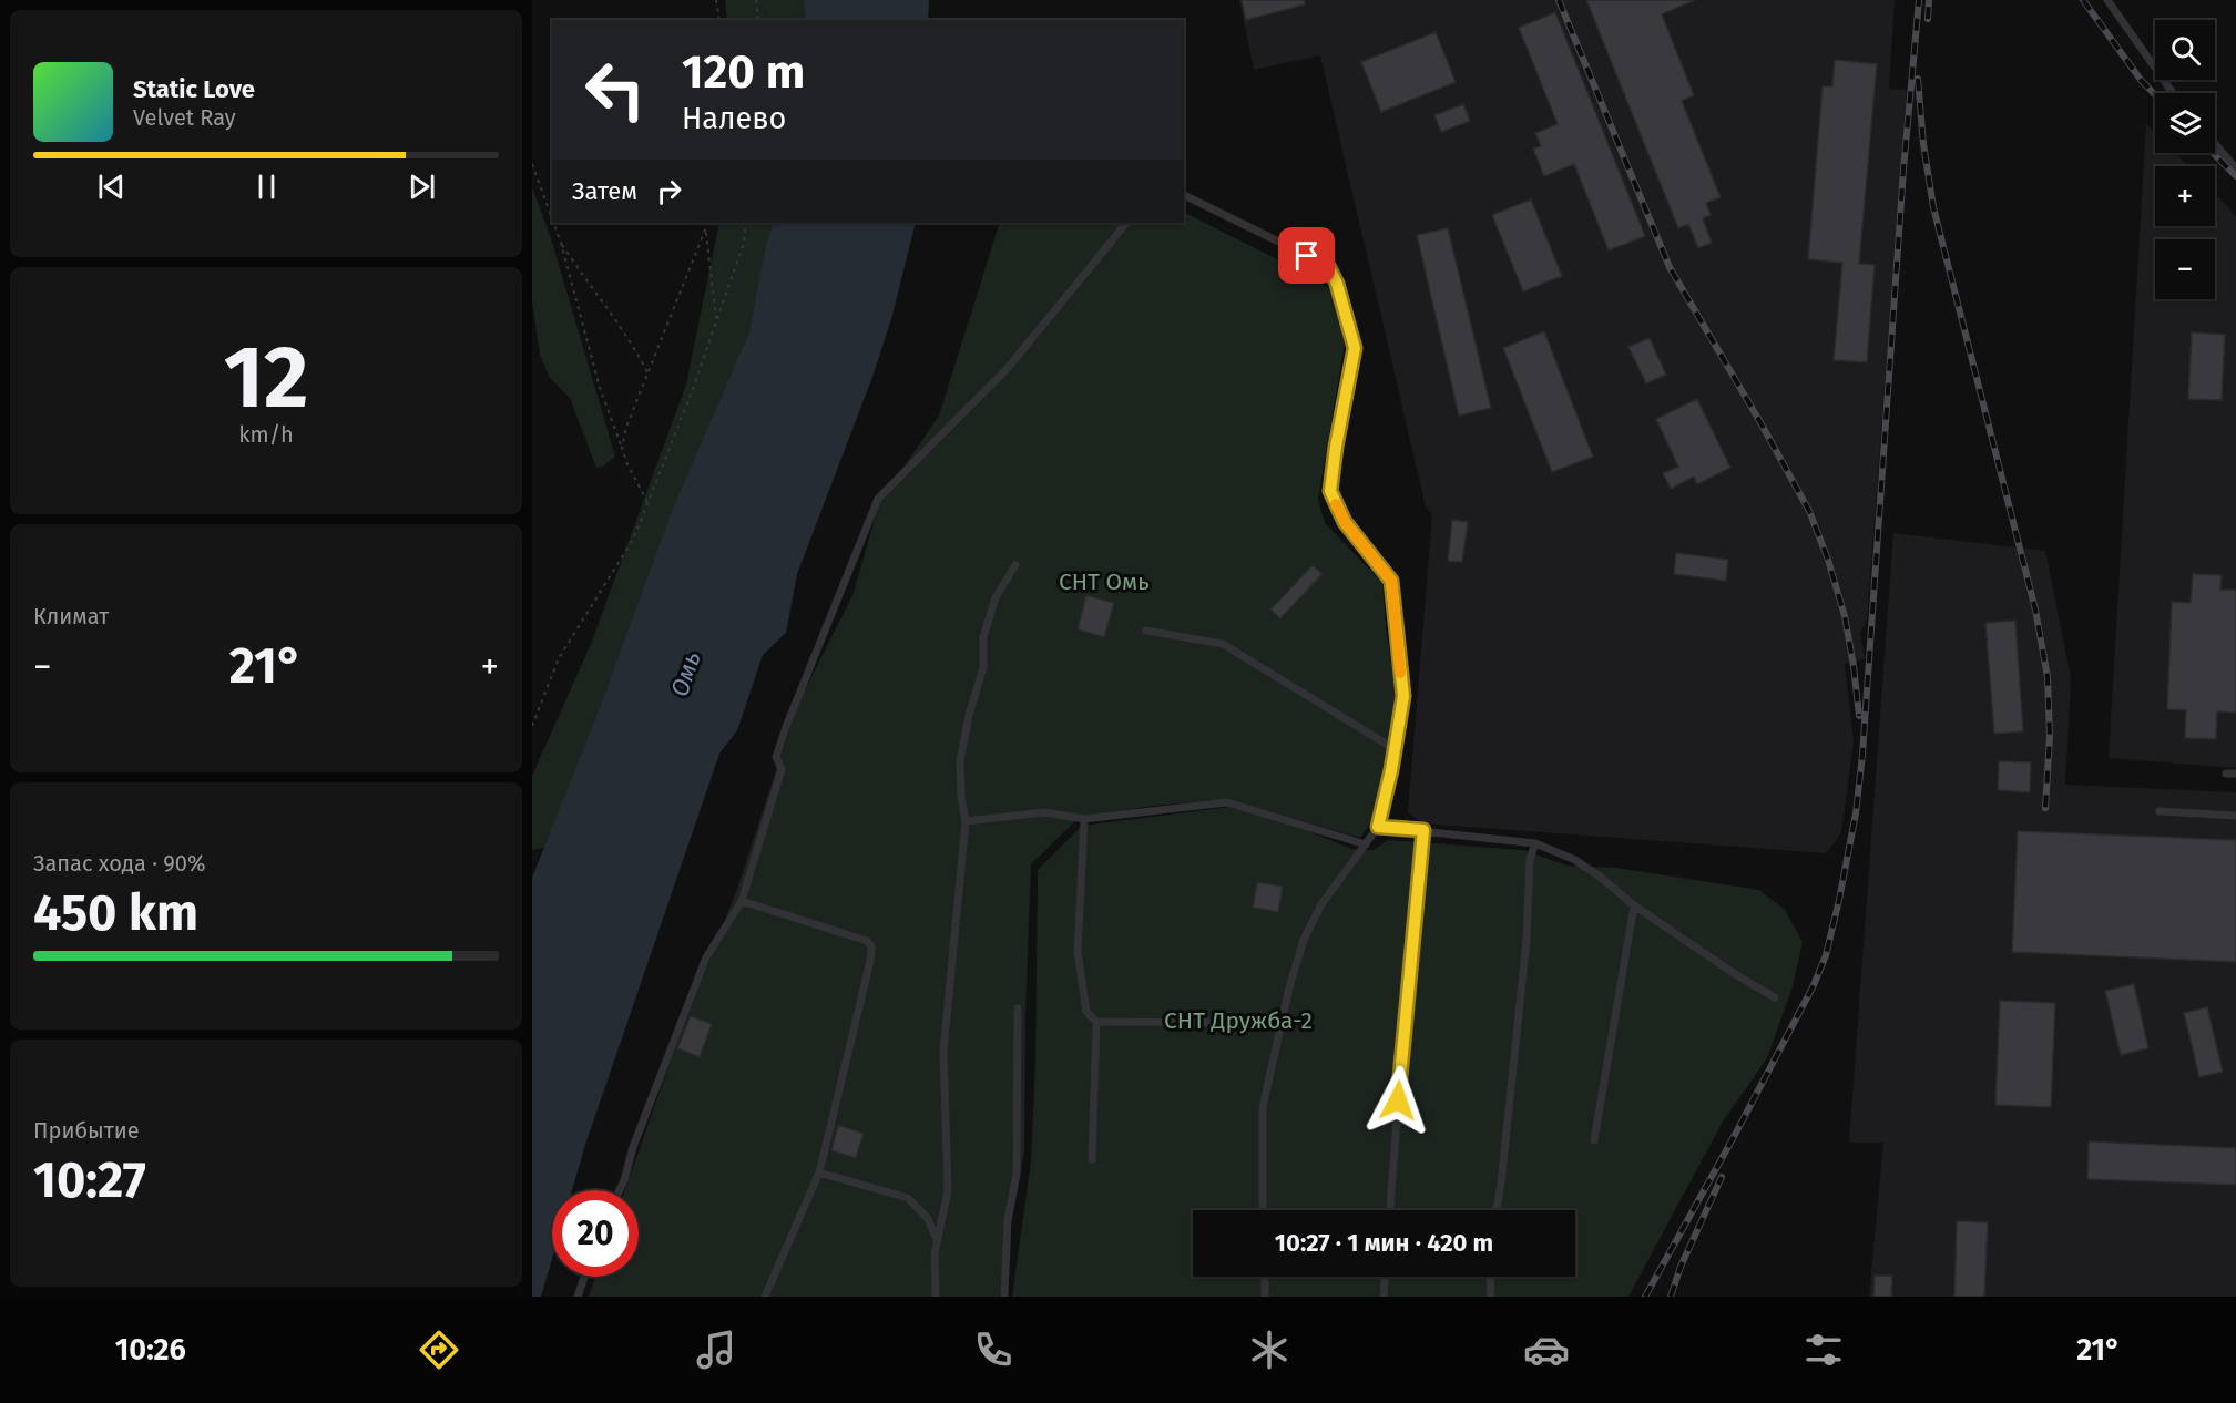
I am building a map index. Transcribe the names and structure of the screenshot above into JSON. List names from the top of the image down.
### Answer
{
  "water": ["Омь"],
  "parks": ["СНТ Омь", "СНТ Дружба-2"],
  "page": {
    "map_buttons": ["+", "−"],
    "turn": ["120 m", "Налево"],
    "song": ["Static Love", "Velvet Ray"],
    "then": "Затем",
    "tile": [
      ["12", "km/h"],
      "Климат",
      ["Запас хода · 90%", "450 km"],
      ["Прибытие", "10:27"]
    ],
    "heat": ["−", "21°", "+"],
    "limit": "20",
    "trip": "10:27 · 1 мин · 420 m",
    "tabs": ["10:26", "21°"]
  }
}
